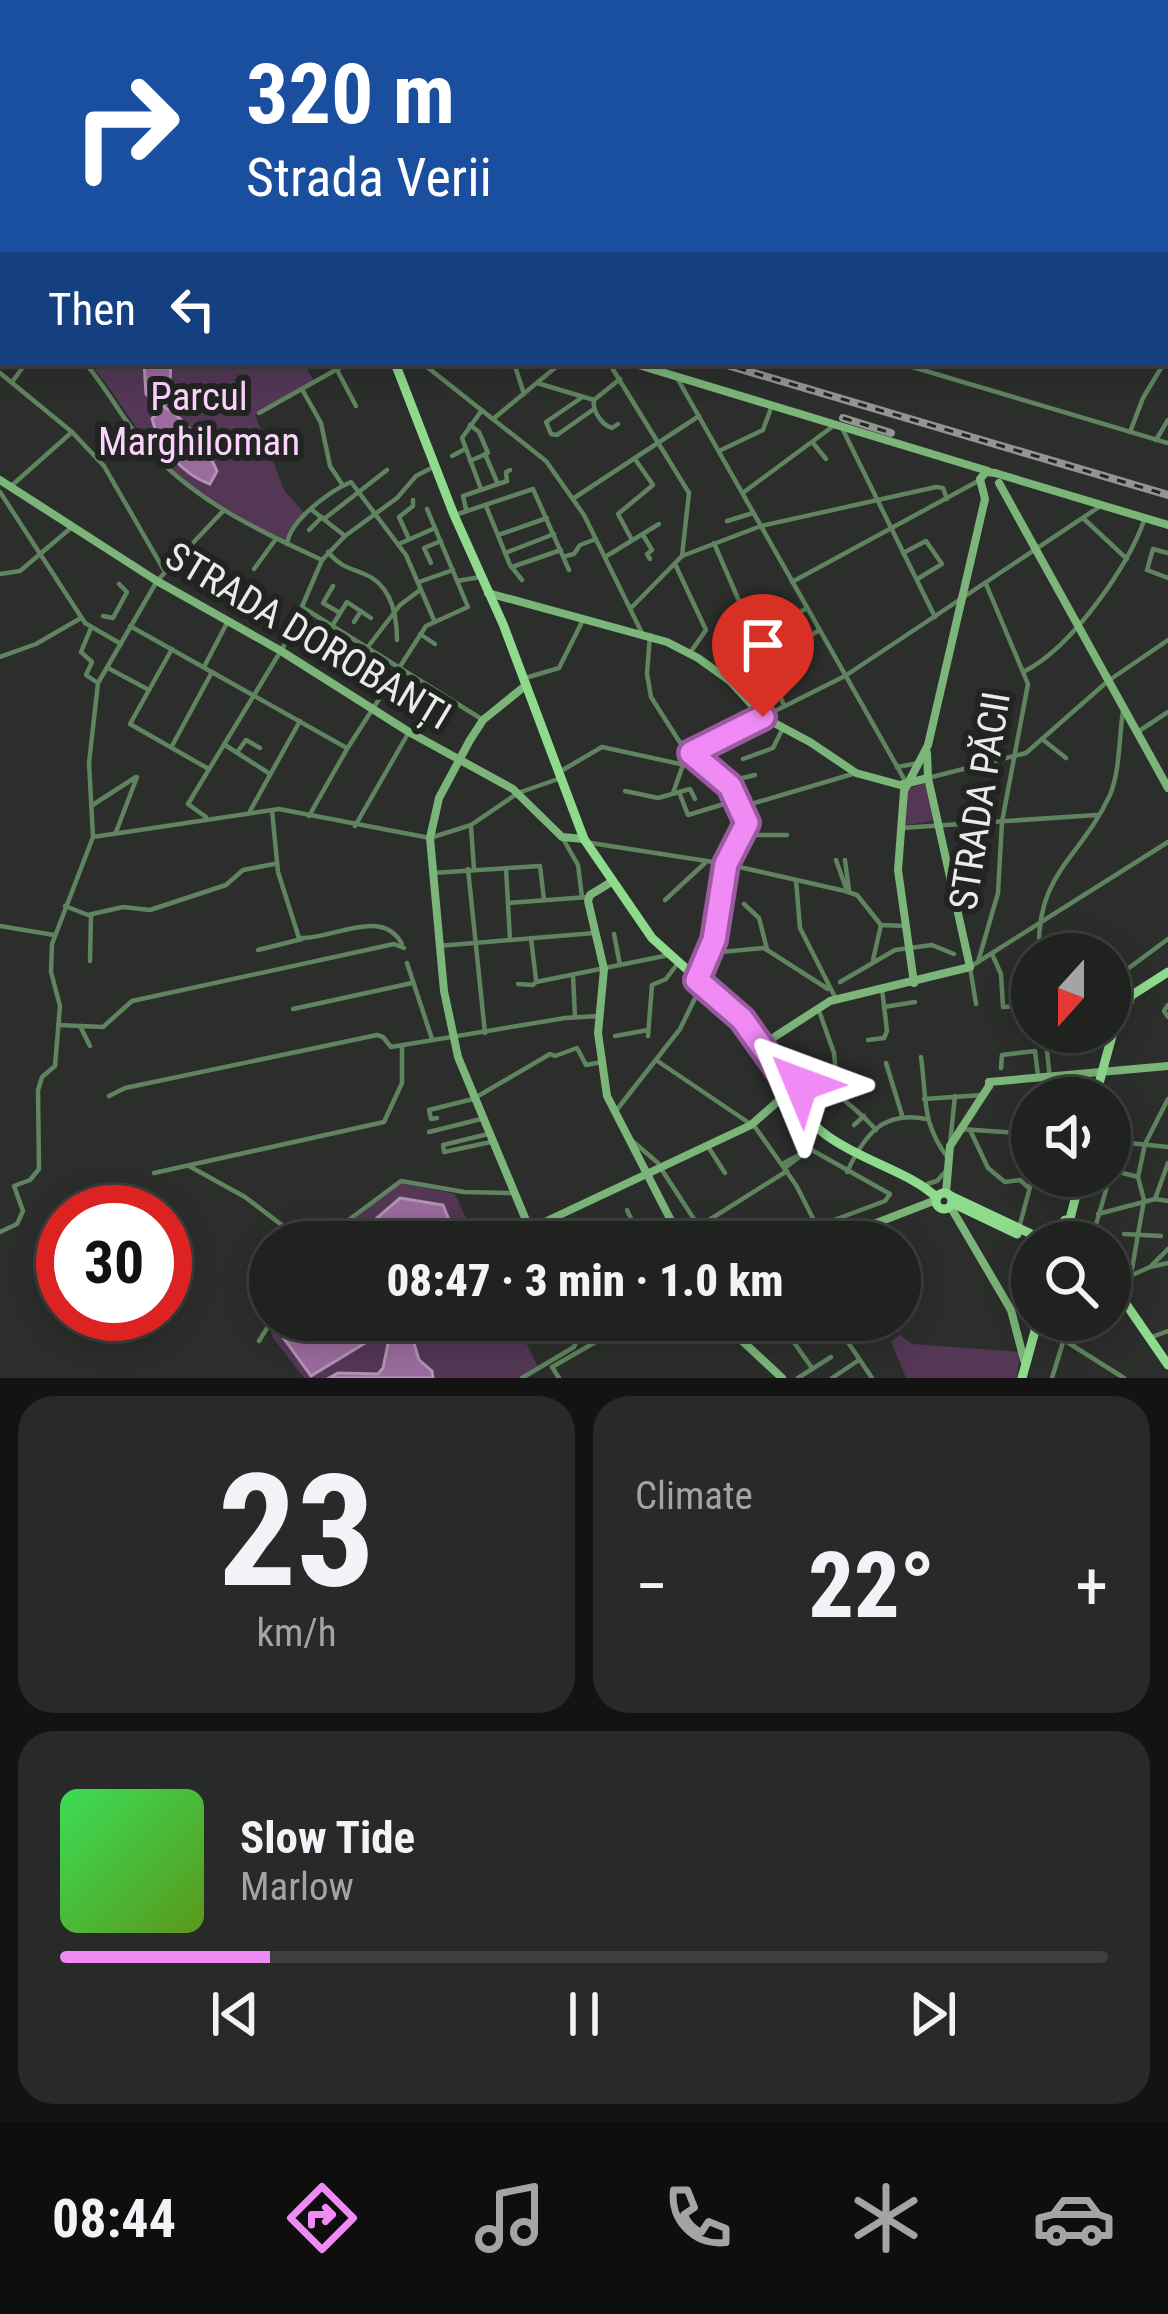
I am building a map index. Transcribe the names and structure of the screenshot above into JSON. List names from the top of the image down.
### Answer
{
  "streets": {
    "street": ["STRADA DOROBANȚI", "STRADA PĂCII"]
  },
  "parks": ["Parcul Marghiloman"],
  "north": "bottom",
  "page": {
    "turn": ["320 m", "Strada Verii"],
    "then": "Then",
    "limit": "30",
    "trip": "08:47 · 3 min · 1.0 km",
    "tile": [
      ["23", "km/h"],
      "Climate"
    ],
    "heat": ["−", "22°", "+"],
    "song": ["Slow Tide", "Marlow"],
    "tabs": "08:44"
  }
}
